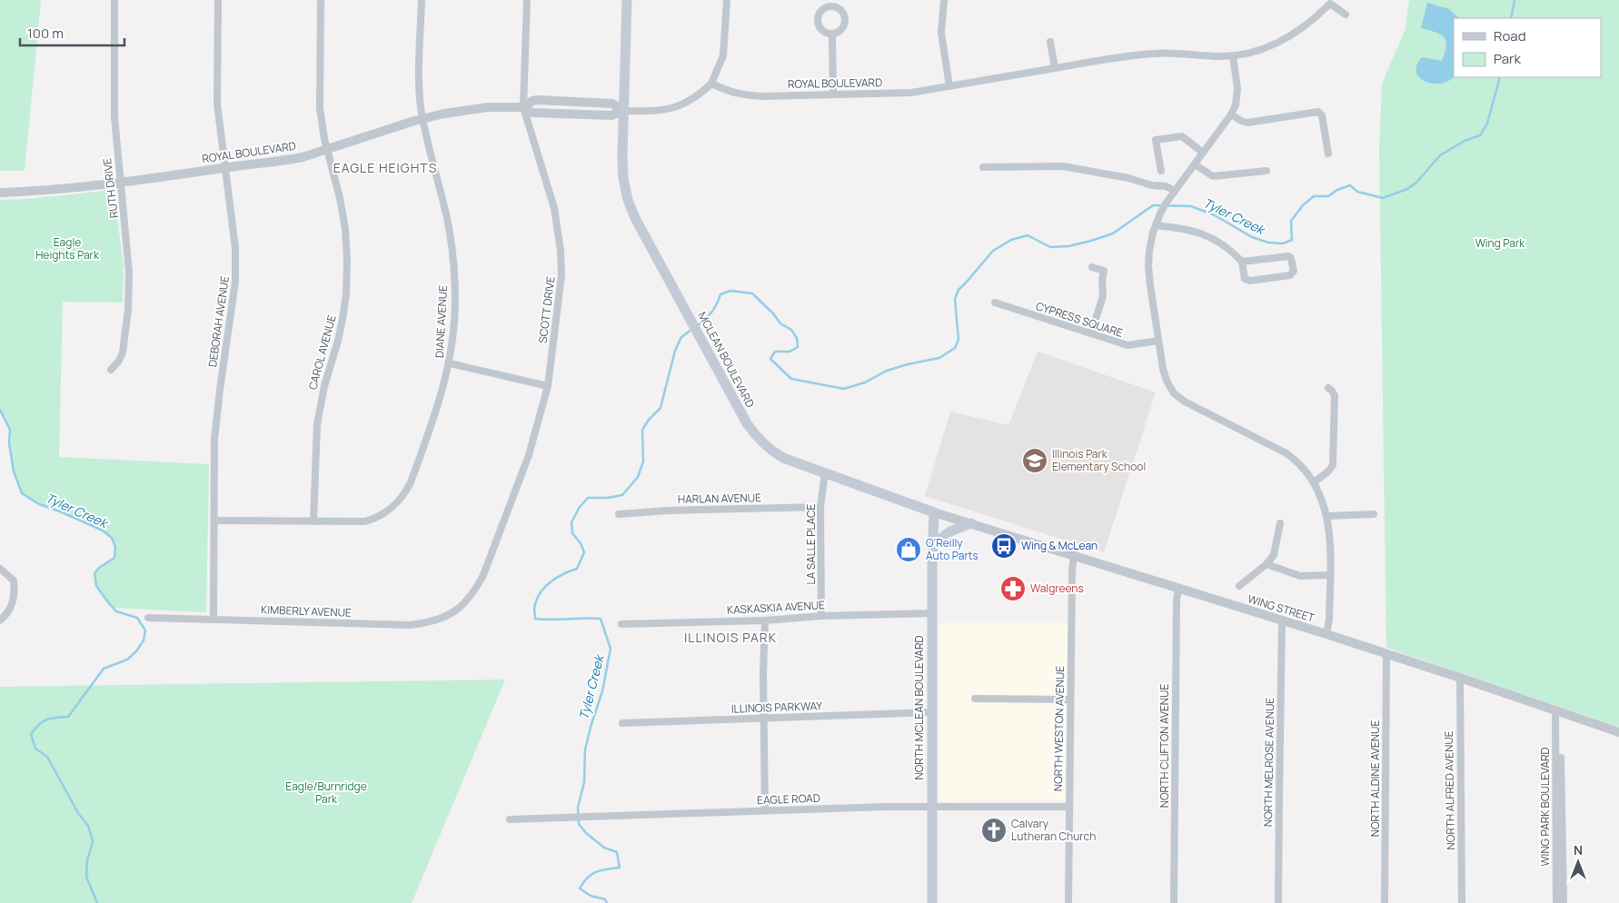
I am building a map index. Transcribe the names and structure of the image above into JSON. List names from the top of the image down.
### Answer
{
  "streets": {
    "main road": ["MCLEAN BOULEVARD", "NORTH MCLEAN BOULEVARD"],
    "street": [
      "ROYAL BOULEVARD",
      "RUTH DRIVE",
      "SCOTT DRIVE",
      "CYPRESS SQUARE",
      "DEBORAH AVENUE",
      "DIANE AVENUE",
      "CAROL AVENUE",
      "HARLAN AVENUE",
      "LA SALLE PLACE",
      "KASKASKIA AVENUE",
      "WING STREET",
      "KIMBERLY AVENUE",
      "ILLINOIS PARKWAY",
      "NORTH WESTON AVENUE",
      "NORTH CLIFTON AVENUE",
      "NORTH MELROSE AVENUE",
      "NORTH ALDINE AVENUE",
      "NORTH ALFRED AVENUE",
      "EAGLE ROAD",
      "WING PARK BOULEVARD"
    ]
  },
  "crossings": [
    ["ROYAL BOULEVARD", "RUTH DRIVE"],
    ["ROYAL BOULEVARD", "SCOTT DRIVE"],
    ["ROYAL BOULEVARD", "DEBORAH AVENUE"],
    ["ROYAL BOULEVARD", "DIANE AVENUE"],
    ["ROYAL BOULEVARD", "CAROL AVENUE"],
    ["ROYAL BOULEVARD", "MCLEAN BOULEVARD"],
    ["SCOTT DRIVE", "KIMBERLY AVENUE"],
    ["DEBORAH AVENUE", "DIANE AVENUE"],
    ["DEBORAH AVENUE", "KIMBERLY AVENUE"],
    ["DIANE AVENUE", "CAROL AVENUE"],
    ["MCLEAN BOULEVARD", "LA SALLE PLACE"],
    ["MCLEAN BOULEVARD", "WING STREET"],
    ["MCLEAN BOULEVARD", "NORTH MCLEAN BOULEVARD"],
    ["HARLAN AVENUE", "LA SALLE PLACE"],
    ["LA SALLE PLACE", "KASKASKIA AVENUE"],
    ["KASKASKIA AVENUE", "NORTH MCLEAN BOULEVARD"],
    ["WING STREET", "NORTH MCLEAN BOULEVARD"],
    ["WING STREET", "NORTH WESTON AVENUE"],
    ["WING STREET", "NORTH CLIFTON AVENUE"],
    ["WING STREET", "NORTH MELROSE AVENUE"],
    ["WING STREET", "NORTH ALDINE AVENUE"],
    ["WING STREET", "NORTH ALFRED AVENUE"],
    ["WING STREET", "WING PARK BOULEVARD"],
    ["ILLINOIS PARKWAY", "NORTH MCLEAN BOULEVARD"],
    ["NORTH MCLEAN BOULEVARD", "EAGLE ROAD"],
    ["NORTH WESTON AVENUE", "EAGLE ROAD"]
  ],
  "districts": ["EAGLE HEIGHTS", "ILLINOIS PARK"],
  "water": ["Tyler Creek"],
  "parks": ["Eagle Heights Park", "Wing Park", "Eagle/Burnridge Park"],
  "places": {
    "school or university": ["Illinois Park Elementary School"],
    "bus stop": ["Wing & McLean"],
    "shop": ["O'Reilly Auto Parts"],
    "pharmacy": ["Walgreens"],
    "church": ["Calvary Lutheran Church"]
  },
  "legend": ["Road", "Park"],
  "scale_bar": "100 m",
  "north": "top"
}
